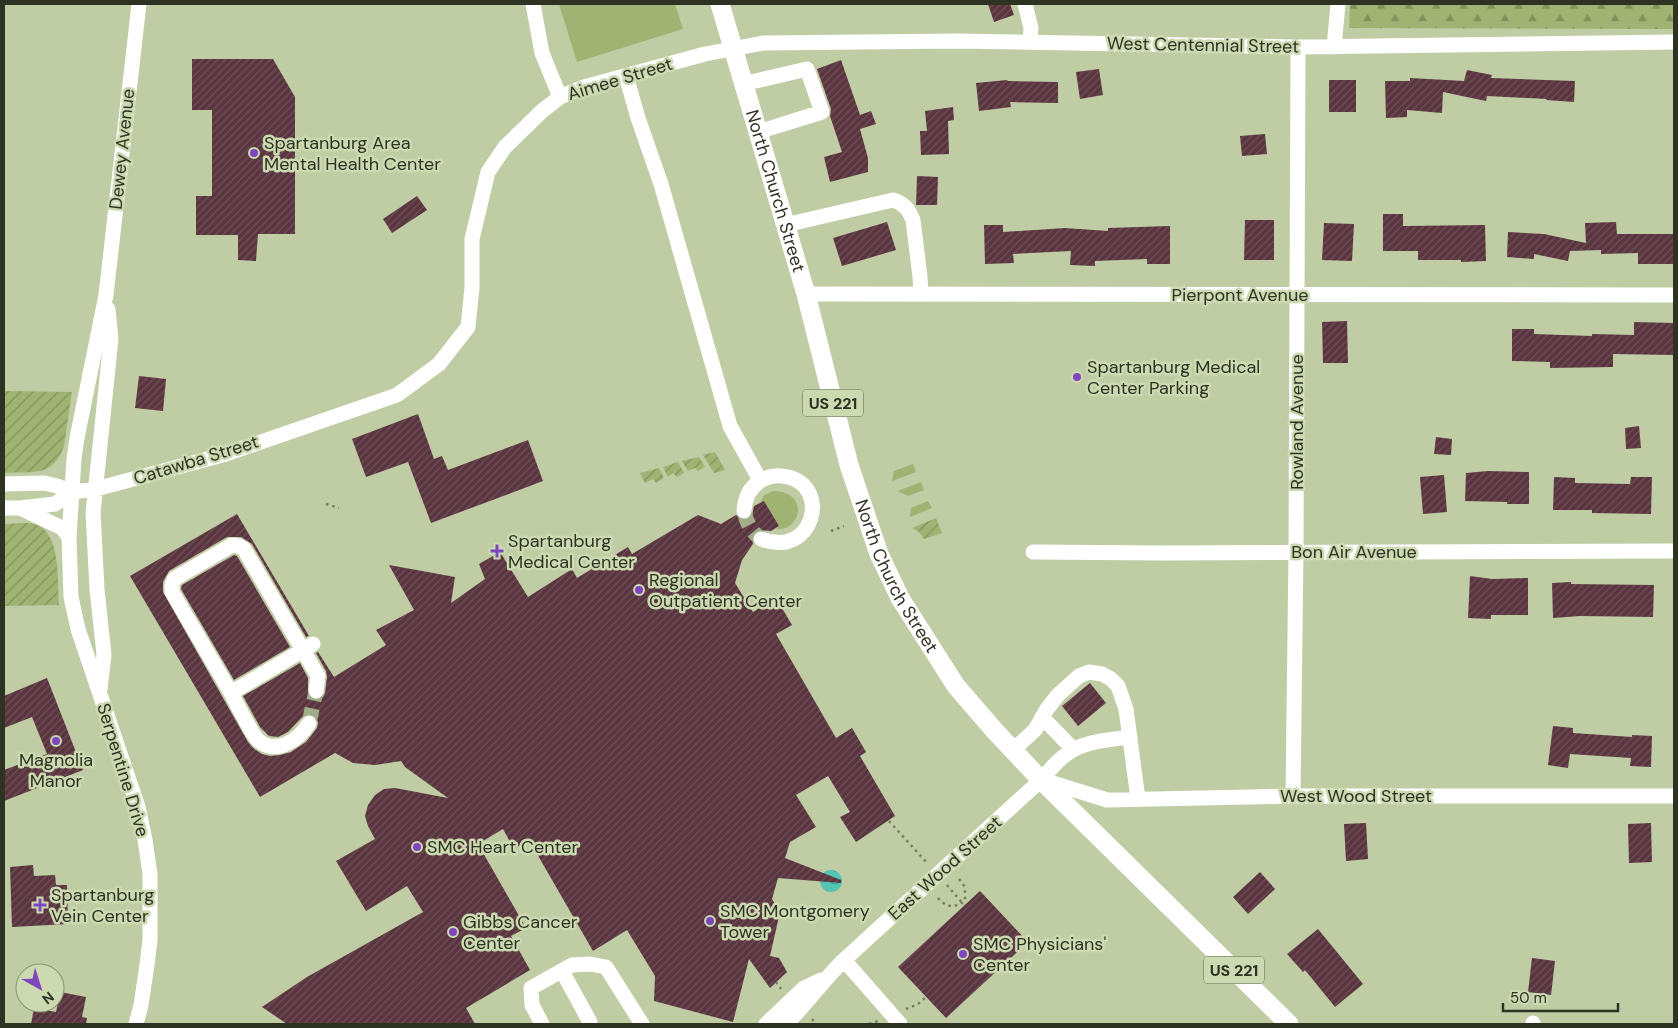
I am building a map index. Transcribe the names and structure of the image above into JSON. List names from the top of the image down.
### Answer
{
  "streets": {
    "main road": ["North Church Street", "US 221"],
    "street": [
      "West Centennial Street",
      "Aimee Street",
      "Dewey Avenue",
      "Pierpont Avenue",
      "Rowland Avenue",
      "Catawba Street",
      "Bon Air Avenue",
      "Serpentine Drive",
      "West Wood Street",
      "East Wood Street"
    ]
  },
  "crossings": [
    ["West Centennial Street", "Aimee Street"],
    ["West Centennial Street", "North Church Street"],
    ["West Centennial Street", "Rowland Avenue"],
    ["Aimee Street", "North Church Street"],
    ["Aimee Street", "Catawba Street"],
    ["Dewey Avenue", "Catawba Street"],
    ["Dewey Avenue", "Serpentine Drive"],
    ["North Church Street", "Pierpont Avenue"],
    ["North Church Street", "West Wood Street"],
    ["North Church Street", "East Wood Street"],
    ["Pierpont Avenue", "Rowland Avenue"],
    ["Rowland Avenue", "Bon Air Avenue"],
    ["Rowland Avenue", "West Wood Street"],
    ["Catawba Street", "Serpentine Drive"],
    ["West Wood Street", "East Wood Street"]
  ],
  "places": {
    "other": [
      "Spartanburg Area Mental Health Center",
      "Spartanburg Medical Center Parking",
      "Regional Outpatient Center",
      "Magnolia Manor",
      "SMC Heart Center",
      "SMC Montgomery Tower",
      "Gibbs Cancer Center",
      "SMC Physicians' Center"
    ],
    "health": ["Spartanburg Medical Center", "Spartanburg Vein Center"]
  },
  "scale_bar": "50 m",
  "north": "bottom right"
}
